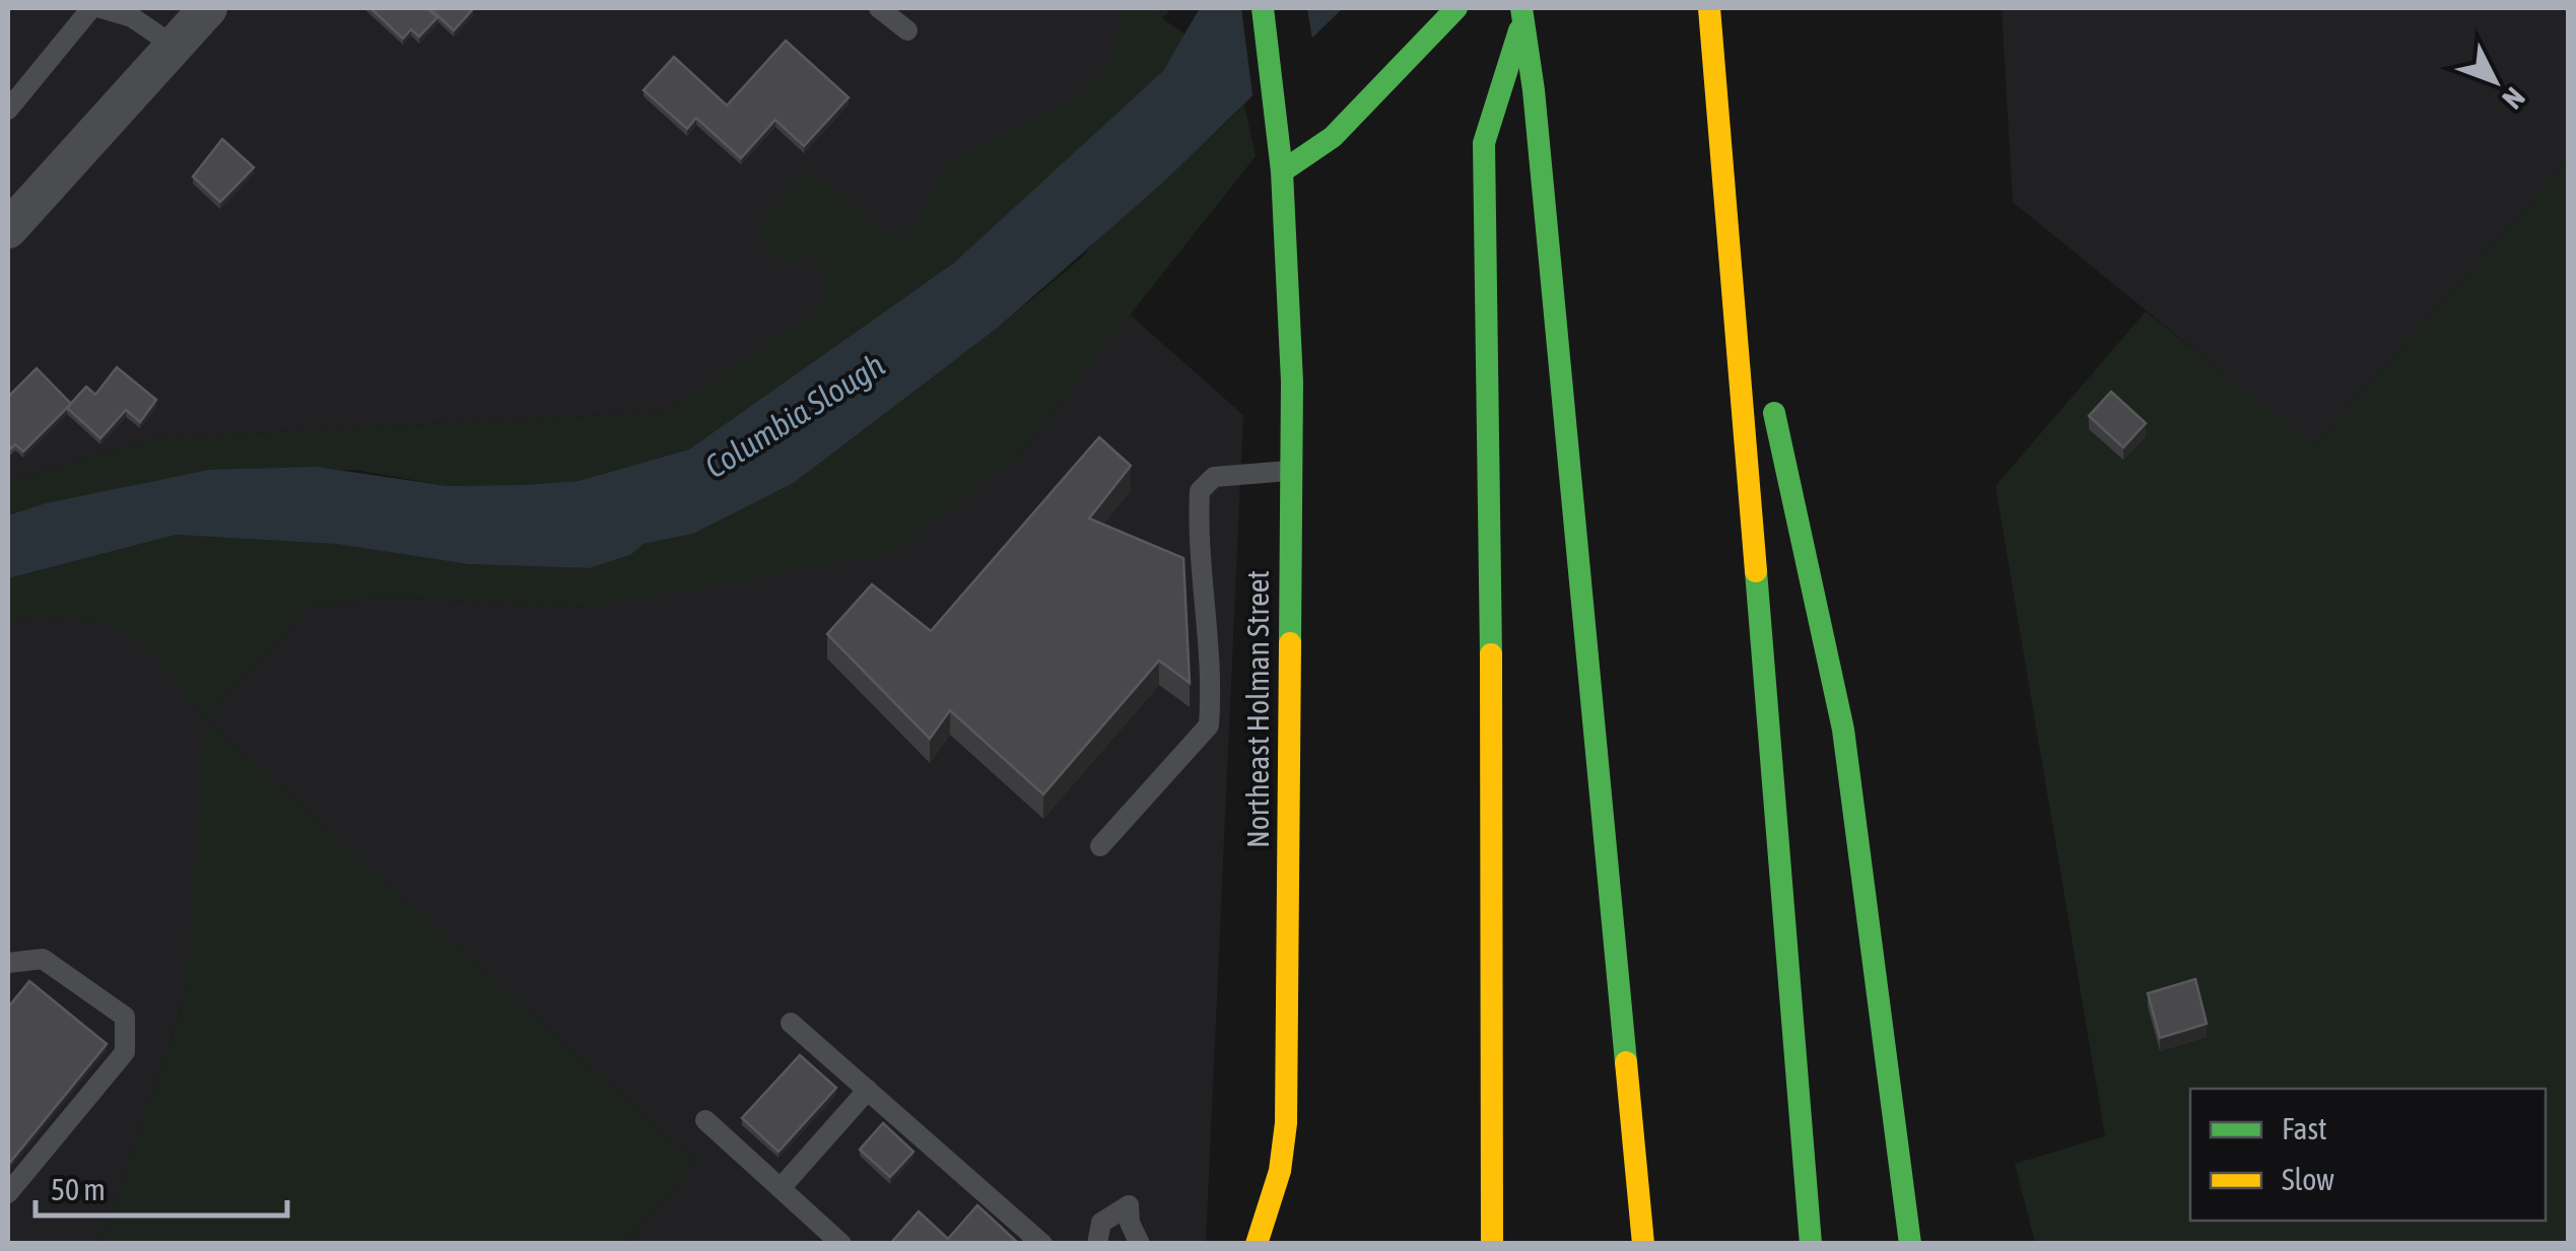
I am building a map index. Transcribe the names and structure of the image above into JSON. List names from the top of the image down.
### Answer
{
  "streets": {
    "main road": ["Northeast Holman Street"]
  },
  "water": ["Columbia Slough"],
  "legend": ["Fast", "Slow"],
  "scale_bar": "50 m",
  "north": "bottom right"
}
